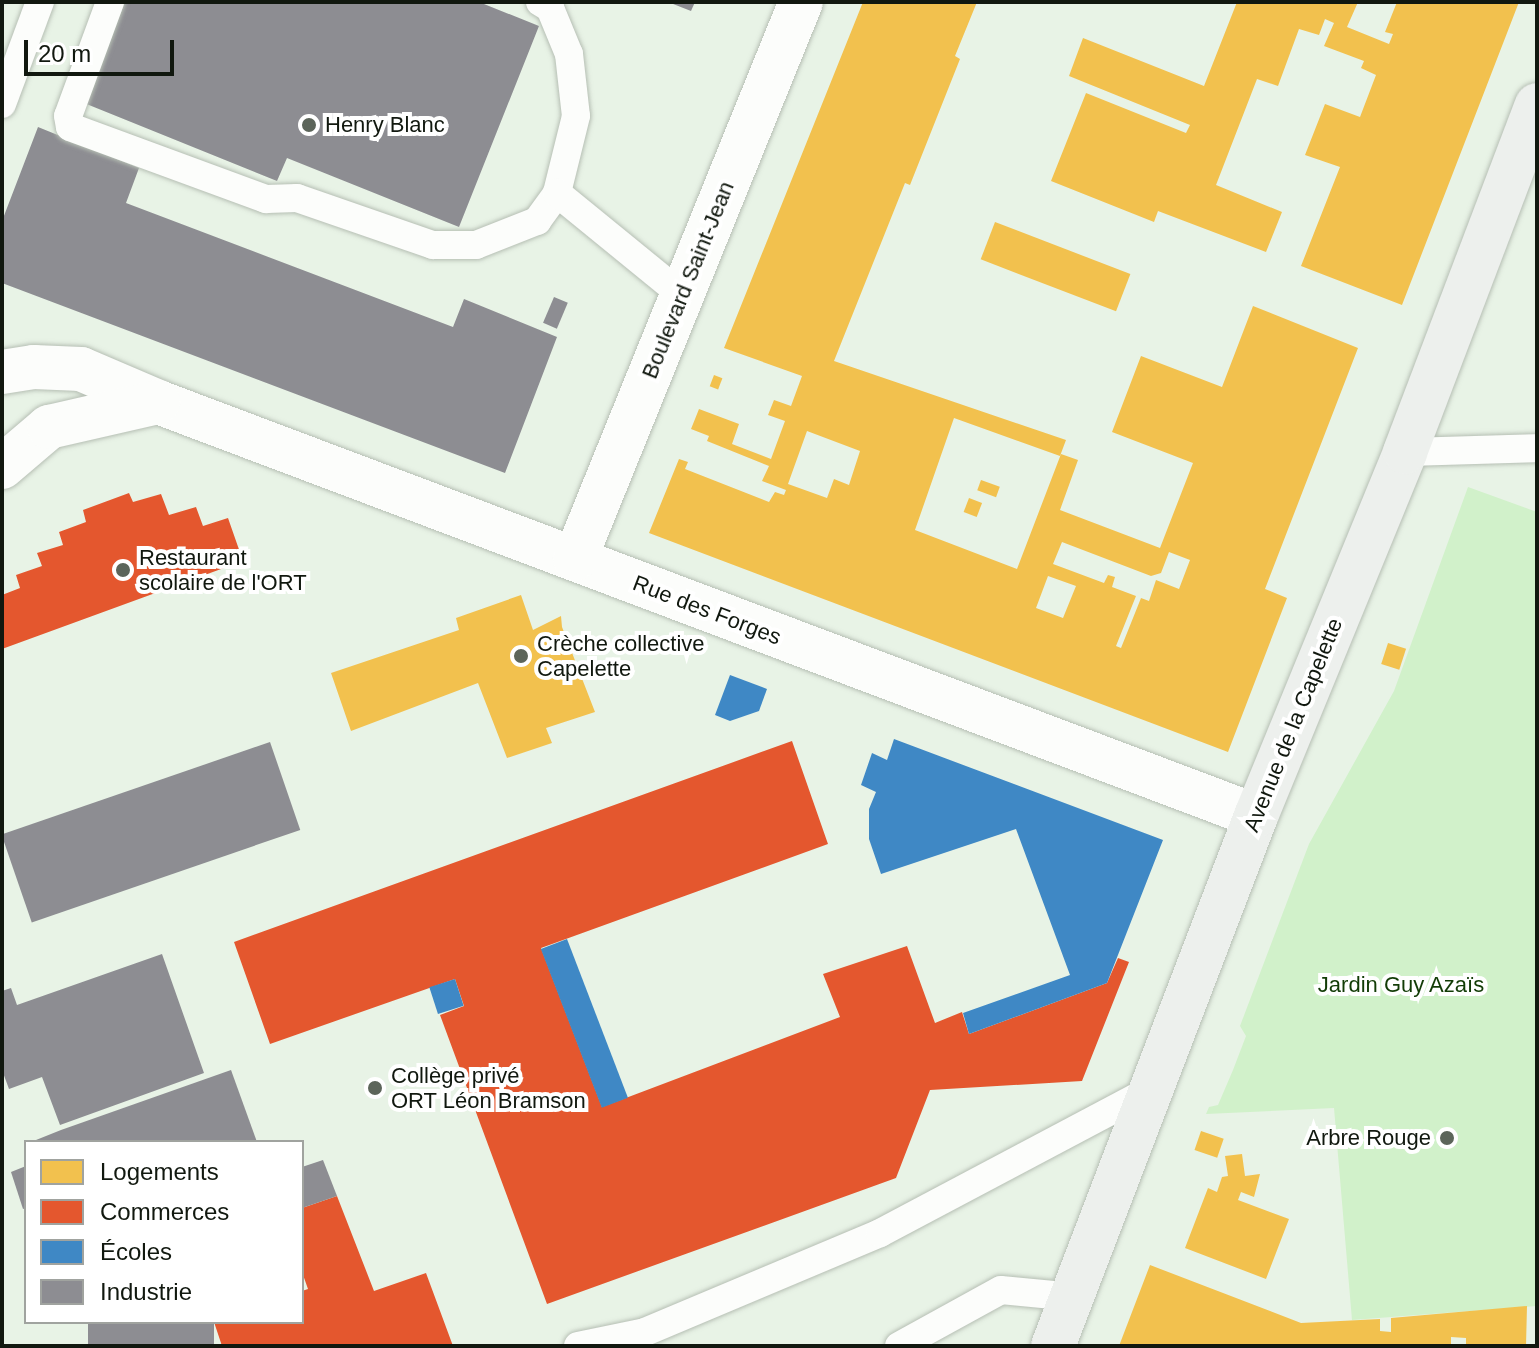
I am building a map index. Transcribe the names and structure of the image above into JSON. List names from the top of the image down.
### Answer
{
  "streets": {
    "street": ["Boulevard Saint-Jean", "Rue des Forges", "Avenue de la Capelette"]
  },
  "crossings": [
    ["Boulevard Saint-Jean", "Rue des Forges"],
    ["Rue des Forges", "Avenue de la Capelette"]
  ],
  "parks": ["Jardin Guy Azaïs"],
  "places": [
    "Henry Blanc",
    "Restaurant scolaire de l'ORT",
    "Crèche collective Capelette",
    "Collège privé ORT Léon Bramson",
    "Arbre Rouge"
  ],
  "legend": [
    "Logements",
    "Commerces",
    "Écoles",
    "Industrie"
  ],
  "scale_bar": "20 m"
}
